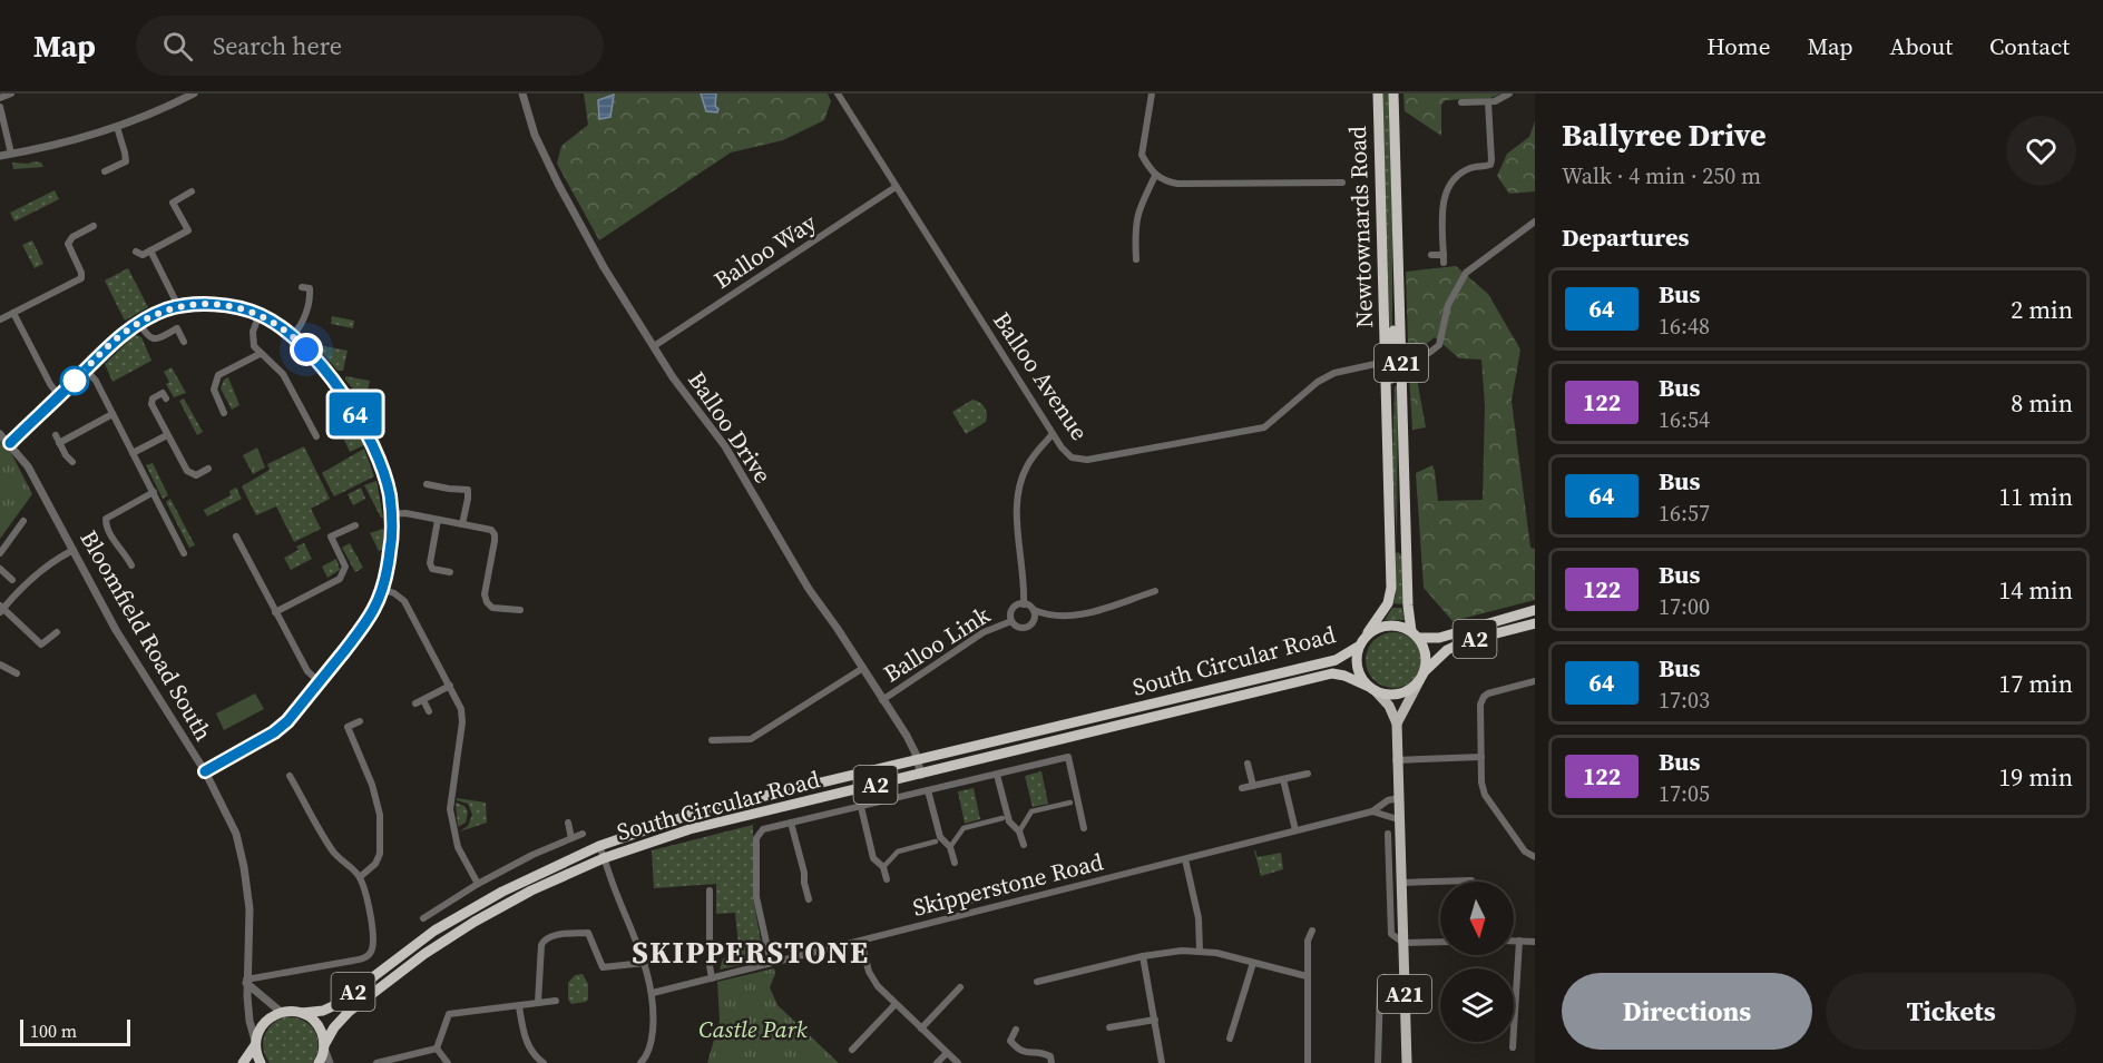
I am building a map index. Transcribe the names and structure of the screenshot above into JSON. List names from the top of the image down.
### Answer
{
  "streets": {
    "highway": [
      "Newtownards Road",
      "A21",
      "A2",
      "South Circular Road"
    ],
    "street": [
      "Balloo Way",
      "Balloo Avenue",
      "Balloo Drive",
      "Bloomfield Road South",
      "Balloo Link",
      "Skipperstone Road"
    ]
  },
  "crossings": [
    ["Newtownards Road", "A21"],
    ["Newtownards Road", "Balloo Avenue"],
    ["Newtownards Road", "A2"],
    ["Newtownards Road", "South Circular Road"],
    ["Balloo Way", "Balloo Avenue"],
    ["Balloo Way", "Balloo Drive"],
    ["A21", "A2"],
    ["A21", "South Circular Road"],
    ["A21", "Skipperstone Road"],
    ["Balloo Drive", "Balloo Link"],
    ["Balloo Drive", "South Circular Road"],
    ["A2", "South Circular Road"]
  ],
  "districts": ["SKIPPERSTONE"],
  "parks": ["Castle Park"],
  "lines": ["bus line 64"],
  "scale_bar": "100 m",
  "north": "bottom",
  "page": {
    "header": "Map",
    "search": "Search here",
    "nav": [
      "Home",
      "Map",
      "About",
      "Contact"
    ],
    "on_map": "64",
    "heading": [
      ["Ballyree Drive", "Walk · 4 min · 250 m"],
      "Departures"
    ],
    "list": [
      {
        "mark": "64",
        "name": "Bus",
        "note": "16:48",
        "value": "2 min"
      },
      {
        "mark": "122",
        "name": "Bus",
        "note": "16:54",
        "value": "8 min"
      },
      {
        "mark": "64",
        "name": "Bus",
        "note": "16:57",
        "value": "11 min"
      },
      {
        "mark": "122",
        "name": "Bus",
        "note": "17:00",
        "value": "14 min"
      },
      {
        "mark": "64",
        "name": "Bus",
        "note": "17:03",
        "value": "17 min"
      },
      {
        "mark": "122",
        "name": "Bus",
        "note": "17:05",
        "value": "19 min"
      }
    ],
    "buttons": ["Directions", "Tickets"],
    "scale": "100 m"
  }
}
